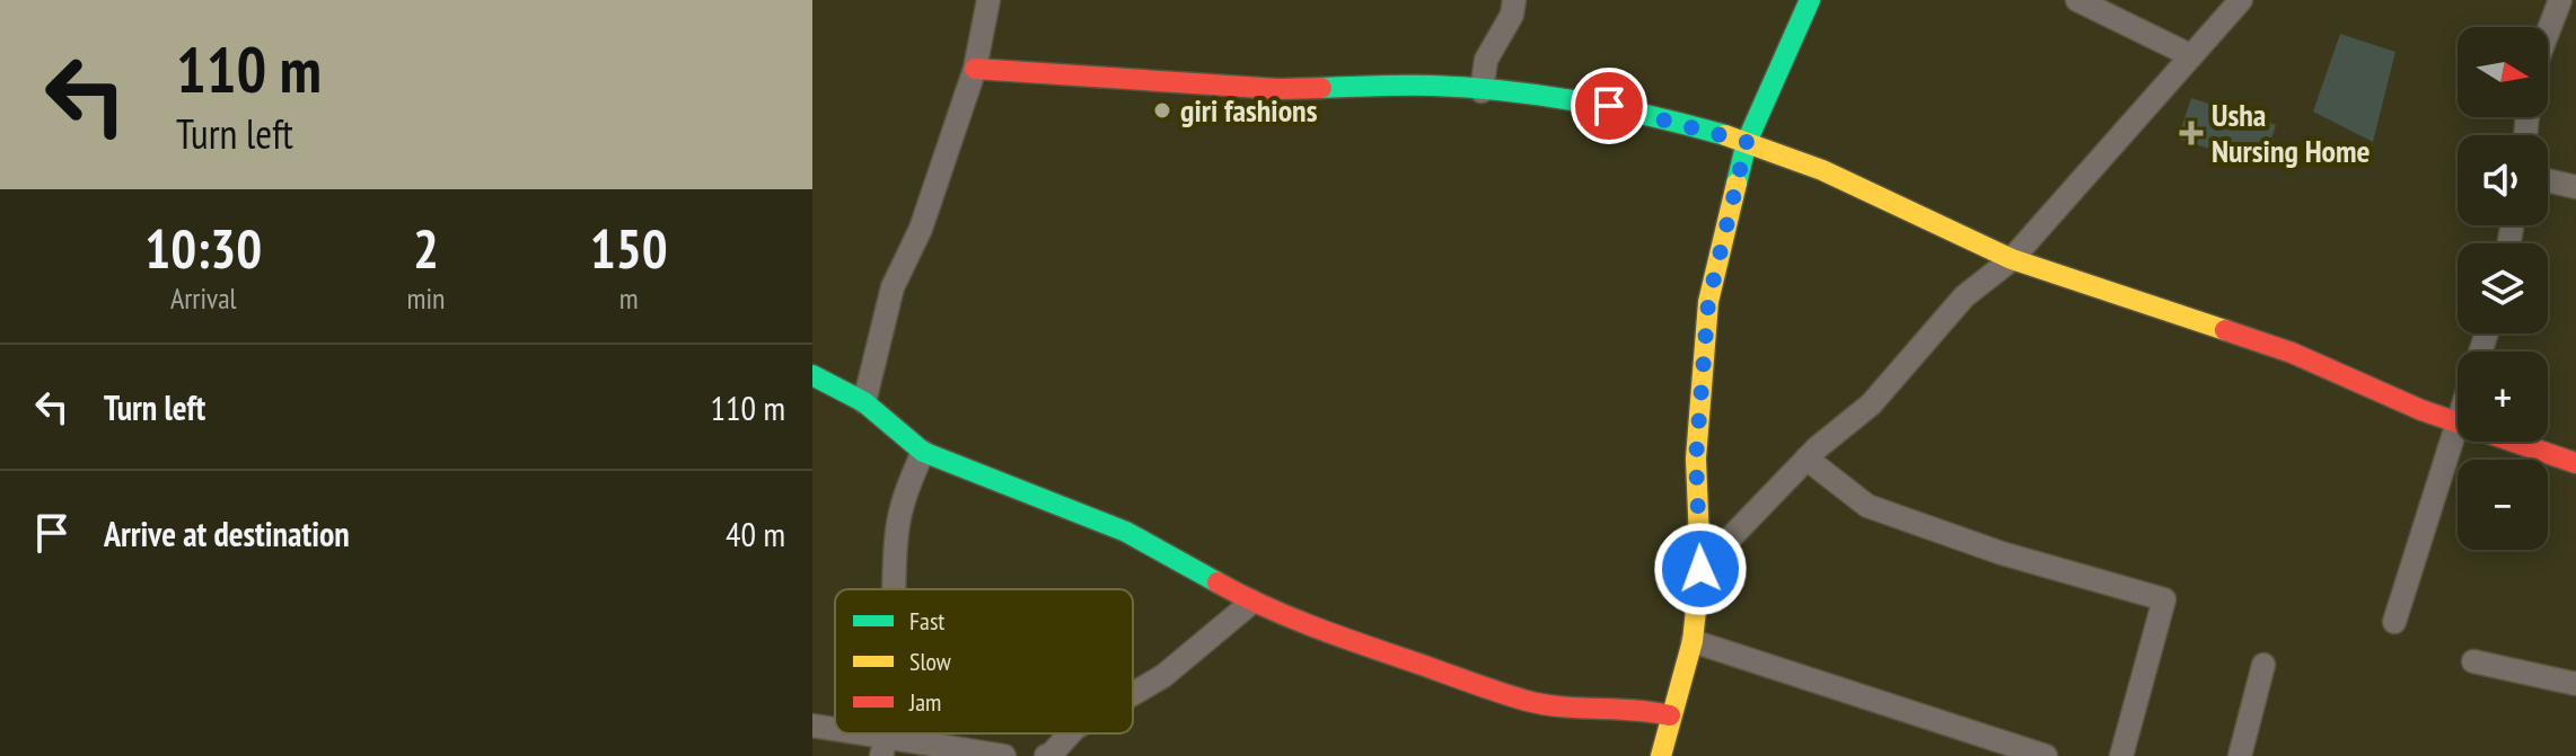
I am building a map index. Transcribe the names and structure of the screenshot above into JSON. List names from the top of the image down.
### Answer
{
  "places": {
    "other": ["giri fashions"],
    "health": ["Usha Nursing Home"]
  },
  "legend": ["Fast", "Slow", "Jam"],
  "north": "right",
  "page": {
    "turn": ["110 m", "Turn left"],
    "map_buttons": ["+", "−"],
    "eta": [
      "10:30",
      "Arrival",
      "2",
      "min",
      "150",
      "m"
    ],
    "list": [
      {
        "name": "Turn left",
        "value": "110 m"
      },
      {
        "name": "Arrive at destination",
        "value": "40 m"
      }
    ]
  }
}
